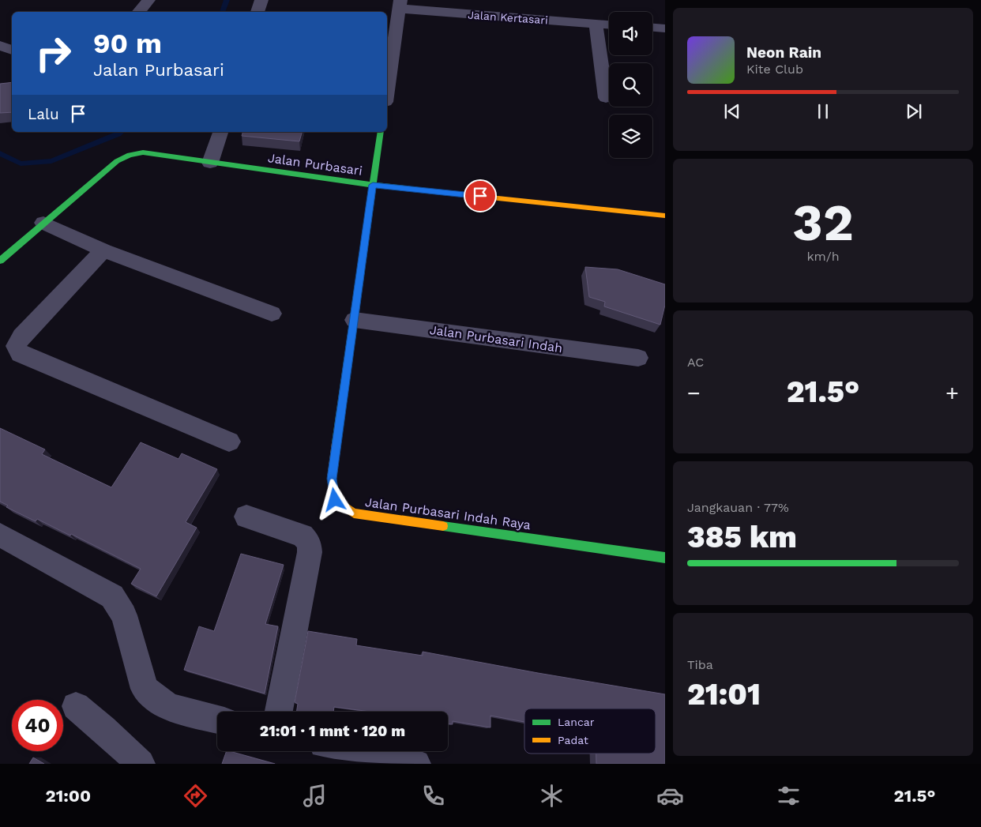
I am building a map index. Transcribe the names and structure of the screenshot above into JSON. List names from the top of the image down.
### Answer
{
  "streets": {
    "street": [
      "Jalan Kertasari",
      "Jalan Purbasari",
      "Jalan Purbasari Indah",
      "Jalan Purbasari Indah Raya"
    ]
  },
  "crossings": [
    ["Jalan Purbasari", "Jalan Purbasari Indah Raya"],
    ["Jalan Purbasari Indah", "Jalan Purbasari Indah Raya"]
  ],
  "legend": ["Lancar", "Padat"],
  "page": {
    "turn": ["90 m", "Jalan Purbasari"],
    "song": ["Neon Rain", "Kite Club"],
    "then": "Lalu",
    "tile": [
      ["32", "km/h"],
      "AC",
      ["Jangkauan · 77%", "385 km"],
      ["Tiba", "21:01"]
    ],
    "heat": ["−", "21.5°", "+"],
    "limit": "40",
    "trip": "21:01 · 1 mnt · 120 m",
    "tabs": ["21:00", "21.5°"]
  }
}
